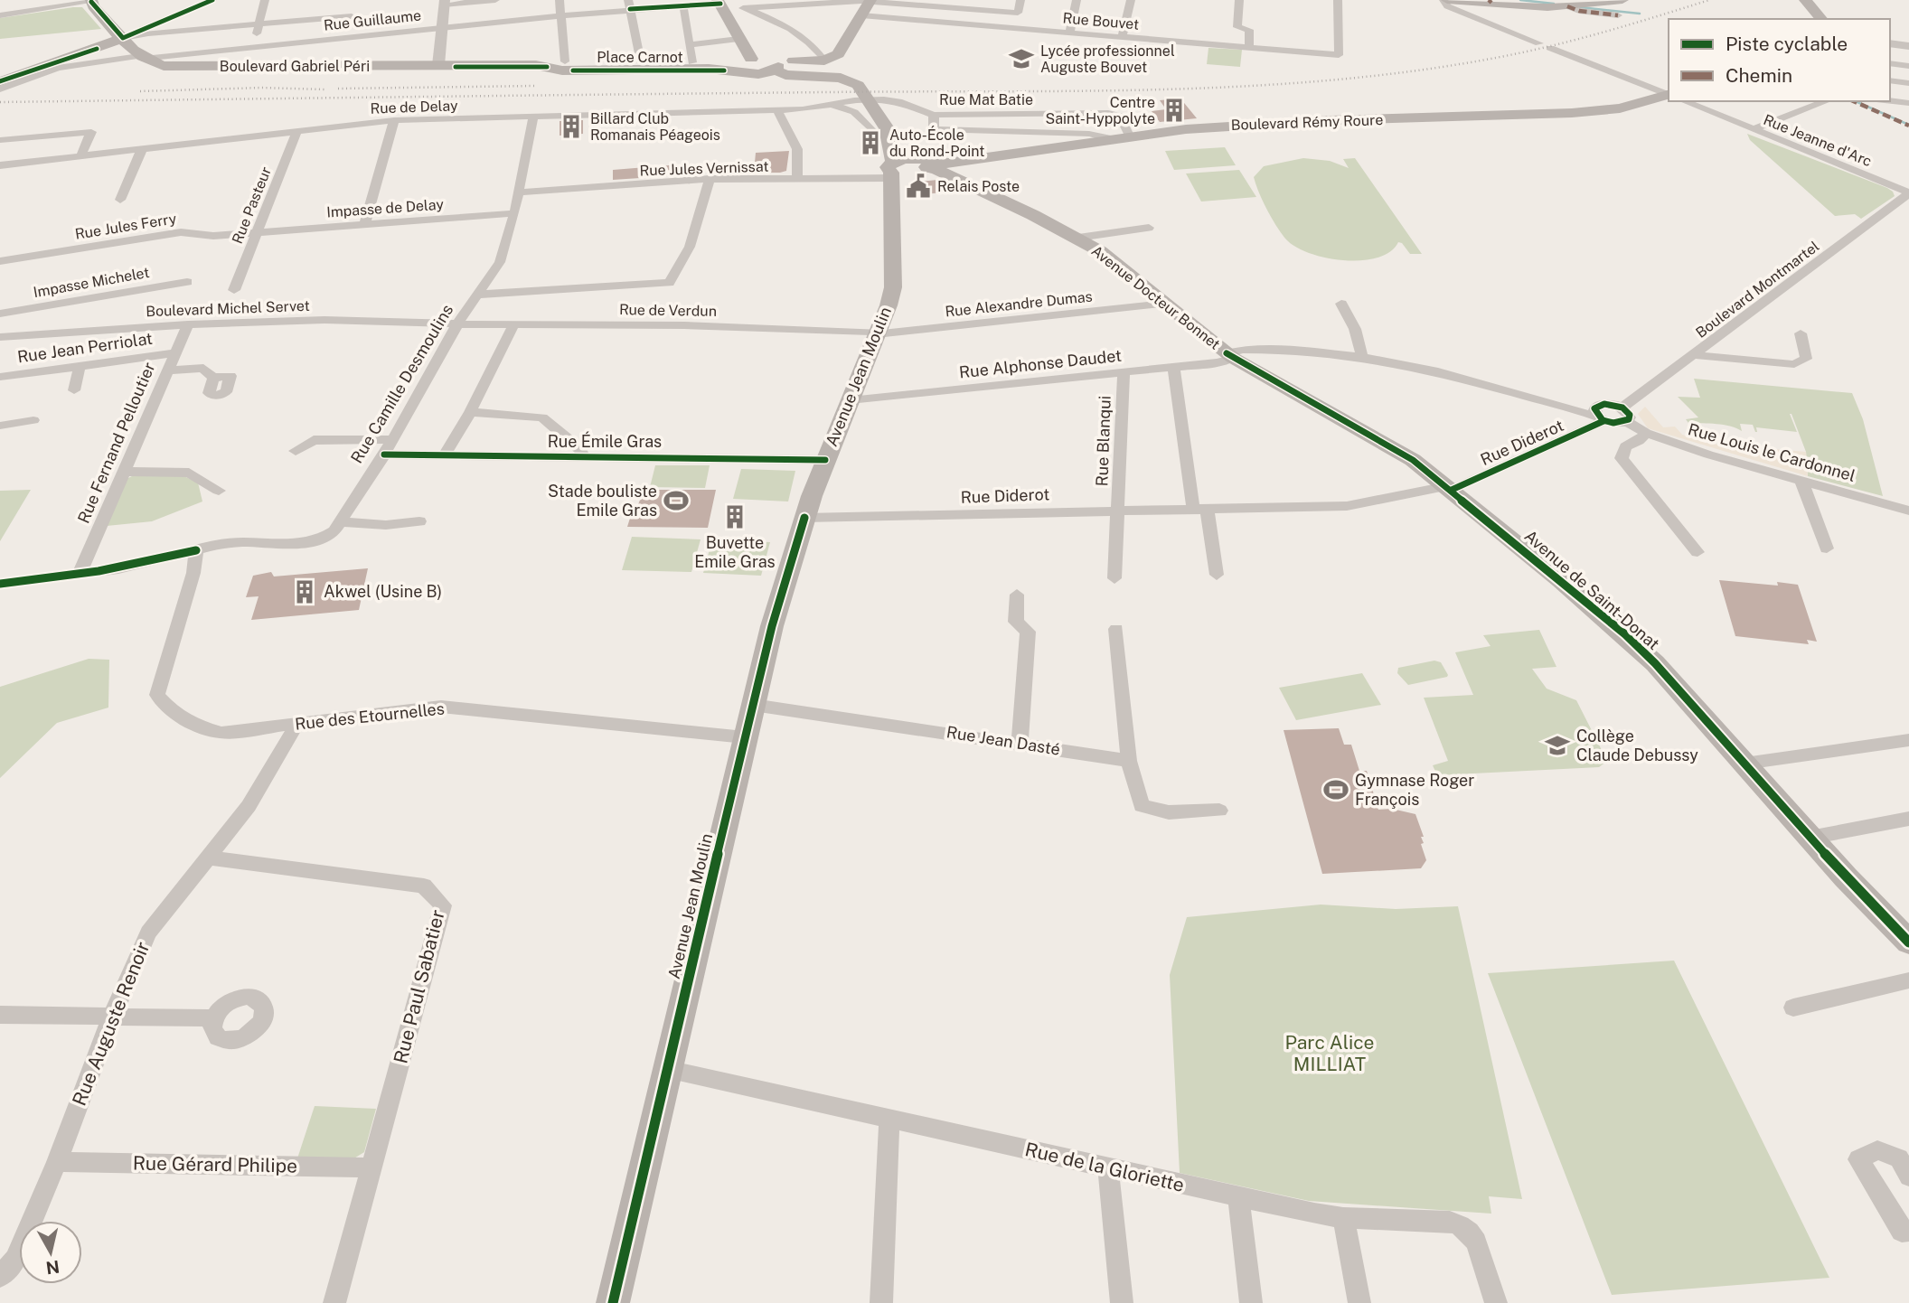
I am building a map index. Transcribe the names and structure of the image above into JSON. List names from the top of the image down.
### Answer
{
  "streets": {
    "main road": [
      "Place Carnot",
      "Boulevard Gabriel Péri",
      "Boulevard Rémy Roure",
      "Avenue Docteur Bonnet",
      "Avenue Jean Moulin",
      "Avenue de Saint-Donat"
    ],
    "street": [
      "Rue Guillaume",
      "Rue Bouvet",
      "Rue Mat Batie",
      "Rue de Delay",
      "Rue Jeanne d'Arc",
      "Rue Jules Vernissat",
      "Rue Pasteur",
      "Impasse de Delay",
      "Rue Jules Ferry",
      "Impasse Michelet",
      "Boulevard Montmartel",
      "Rue Alexandre Dumas",
      "Boulevard Michel Servet",
      "Rue de Verdun",
      "Rue Jean Perriolat",
      "Rue Alphonse Daudet",
      "Rue Camille Desmoulins",
      "Rue Blanqui",
      "Rue Émile Gras",
      "Rue Fernand Pelloutier",
      "Rue Diderot",
      "Rue Louis le Cardonnel",
      "Rue des Etournelles",
      "Rue Jean Dasté",
      "Rue Paul Sabatier",
      "Rue Auguste Renoir",
      "Rue Gérard Philipe",
      "Rue de la Gloriette"
    ]
  },
  "crossings": [
    ["Rue Guillaume", "Boulevard Gabriel Péri"],
    ["Place Carnot", "Boulevard Gabriel Péri"],
    ["Rue Mat Batie", "Rue de Delay"],
    ["Rue Mat Batie", "Boulevard Rémy Roure"],
    ["Rue de Delay", "Rue Pasteur"],
    ["Rue de Delay", "Rue Camille Desmoulins"],
    ["Boulevard Rémy Roure", "Avenue Docteur Bonnet"],
    ["Rue Jeanne d'Arc", "Boulevard Montmartel"],
    ["Rue Jules Vernissat", "Avenue Docteur Bonnet"],
    ["Rue Jules Vernissat", "Avenue Jean Moulin"],
    ["Rue Jules Vernissat", "Rue Camille Desmoulins"],
    ["Rue Pasteur", "Impasse de Delay"],
    ["Rue Pasteur", "Rue Jules Ferry"],
    ["Impasse de Delay", "Rue Jules Ferry"],
    ["Impasse de Delay", "Rue Camille Desmoulins"],
    ["Boulevard Montmartel", "Rue Louis le Cardonnel"],
    ["Avenue Docteur Bonnet", "Rue Alexandre Dumas"],
    ["Avenue Docteur Bonnet", "Rue Alphonse Daudet"],
    ["Avenue Docteur Bonnet", "Avenue Jean Moulin"],
    ["Avenue Docteur Bonnet", "Rue Louis le Cardonnel"],
    ["Avenue Docteur Bonnet", "Avenue de Saint-Donat"],
    ["Rue Alexandre Dumas", "Rue de Verdun"],
    ["Rue Alexandre Dumas", "Avenue Jean Moulin"],
    ["Boulevard Michel Servet", "Rue de Verdun"],
    ["Boulevard Michel Servet", "Rue Camille Desmoulins"],
    ["Boulevard Michel Servet", "Rue Fernand Pelloutier"],
    ["Rue de Verdun", "Avenue Jean Moulin"],
    ["Rue de Verdun", "Rue Camille Desmoulins"],
    ["Rue Jean Perriolat", "Rue Fernand Pelloutier"],
    ["Rue Alphonse Daudet", "Avenue Jean Moulin"],
    ["Rue Alphonse Daudet", "Rue Blanqui"],
    ["Rue Alphonse Daudet", "Rue Louis le Cardonnel"],
    ["Rue Alphonse Daudet", "Avenue de Saint-Donat"],
    ["Avenue Jean Moulin", "Rue Émile Gras"],
    ["Avenue Jean Moulin", "Rue Diderot"],
    ["Avenue Jean Moulin", "Rue des Etournelles"],
    ["Avenue Jean Moulin", "Rue Jean Dasté"],
    ["Avenue Jean Moulin", "Rue de la Gloriette"],
    ["Rue Camille Desmoulins", "Rue Émile Gras"],
    ["Rue Camille Desmoulins", "Rue Fernand Pelloutier"],
    ["Rue Camille Desmoulins", "Rue des Etournelles"],
    ["Rue Blanqui", "Rue Diderot"],
    ["Rue Diderot", "Rue Louis le Cardonnel"],
    ["Rue Diderot", "Avenue de Saint-Donat"],
    ["Rue Louis le Cardonnel", "Avenue de Saint-Donat"],
    ["Rue des Etournelles", "Rue Auguste Renoir"],
    ["Rue Paul Sabatier", "Rue Auguste Renoir"],
    ["Rue Paul Sabatier", "Rue Gérard Philipe"],
    ["Rue Auguste Renoir", "Rue Gérard Philipe"]
  ],
  "parks": ["Parc Alice MILLIAT"],
  "places": {
    "school or university": ["Lycée professionnel Auguste Bouvet", "Collège Claude Debussy"],
    "building": [
      "Centre Saint-Hyppolyte",
      "Billard Club Romanais Péageois",
      "Auto-École du Rond-Point",
      "Buvette Emile Gras",
      "Akwel (Usine B)"
    ],
    "public building": ["Relais Poste"],
    "sports": ["Stade bouliste Emile Gras", "Gymnase Roger François"]
  },
  "legend": ["Piste cyclable", "Chemin"],
  "north": "bottom"
}
